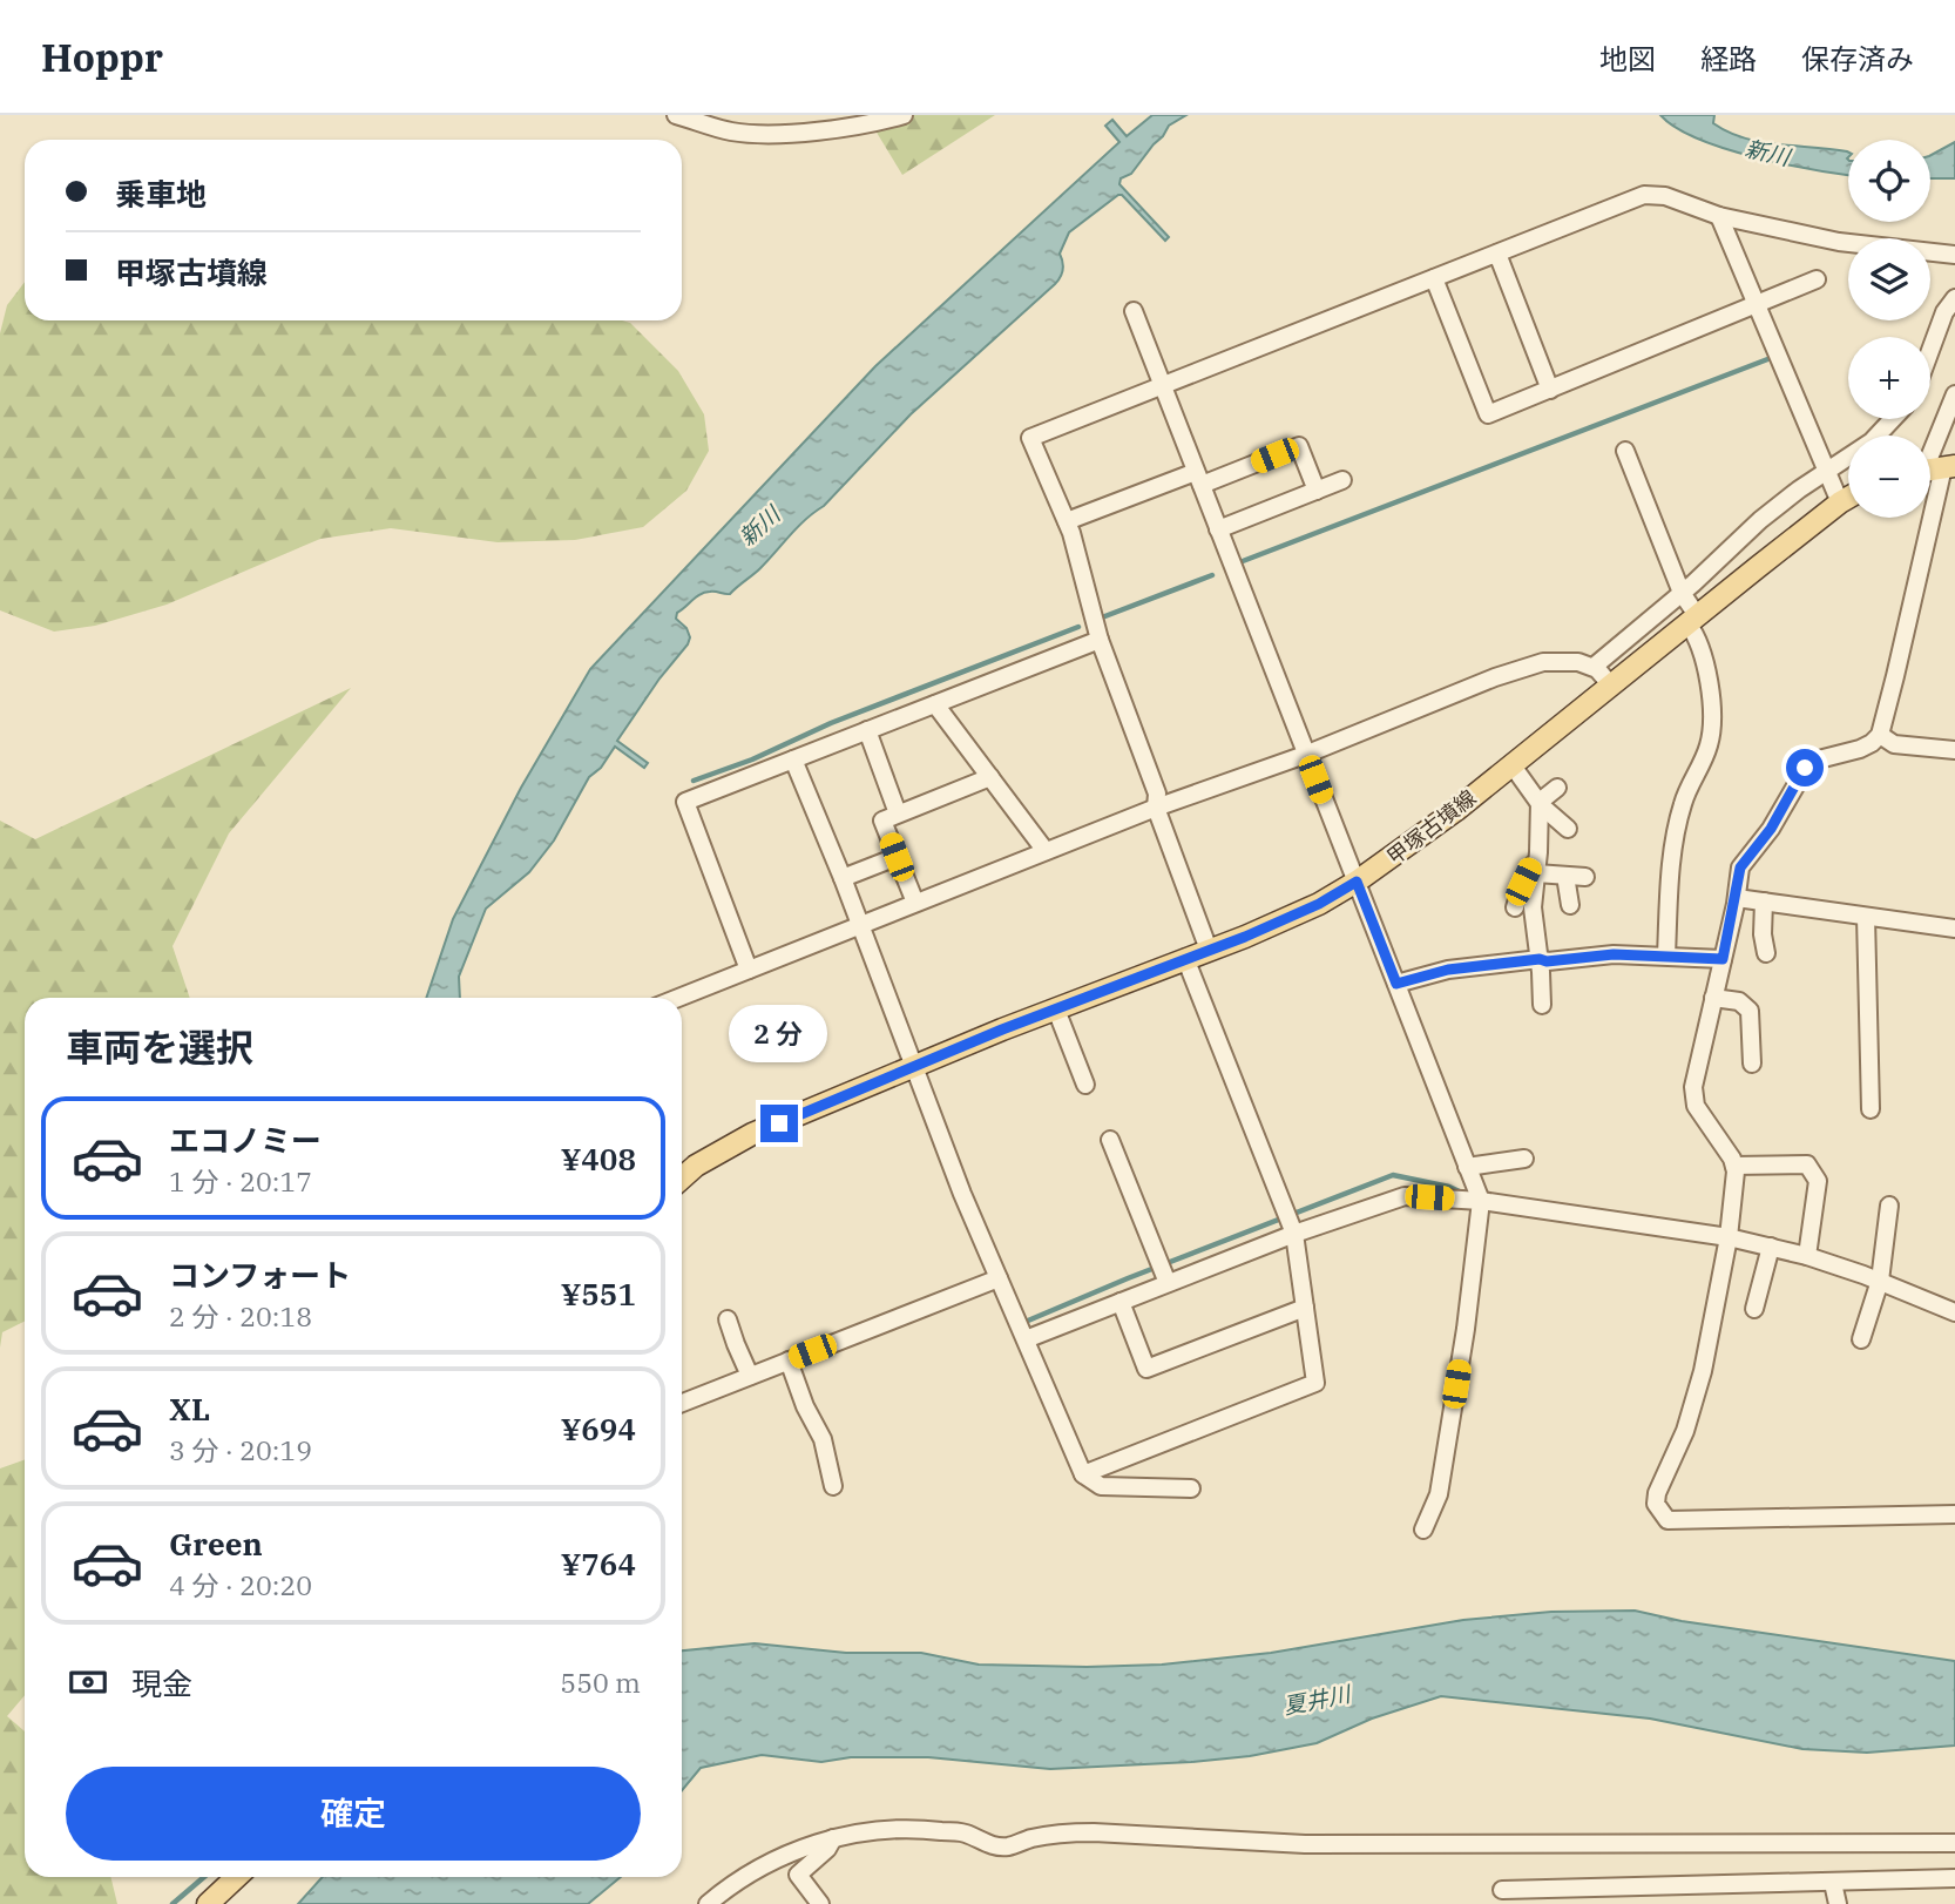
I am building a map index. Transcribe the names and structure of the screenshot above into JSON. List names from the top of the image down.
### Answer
{
  "streets": {
    "main road": ["甲塚古墳線"]
  },
  "water": ["新川", "夏井川"],
  "page": {
    "header": "Hoppr",
    "nav": ["地図", "経路", "保存済み"],
    "map_buttons": ["+", "−"],
    "banner": ["乗車地", "甲塚古墳線"],
    "heading": "車両を選択",
    "bubble": "2 分",
    "list": [
      {
        "name": "エコノミー",
        "note": "1 分 · 20:17",
        "value": "¥408"
      },
      {
        "name": "コンフォート",
        "note": "2 分 · 20:18",
        "value": "¥551"
      },
      {
        "name": "XL",
        "note": "3 分 · 20:19",
        "value": "¥694"
      },
      {
        "name": "Green",
        "note": "4 分 · 20:20",
        "value": "¥764"
      }
    ],
    "pay": ["現金", "550 m"],
    "buttons": "確定"
  }
}
